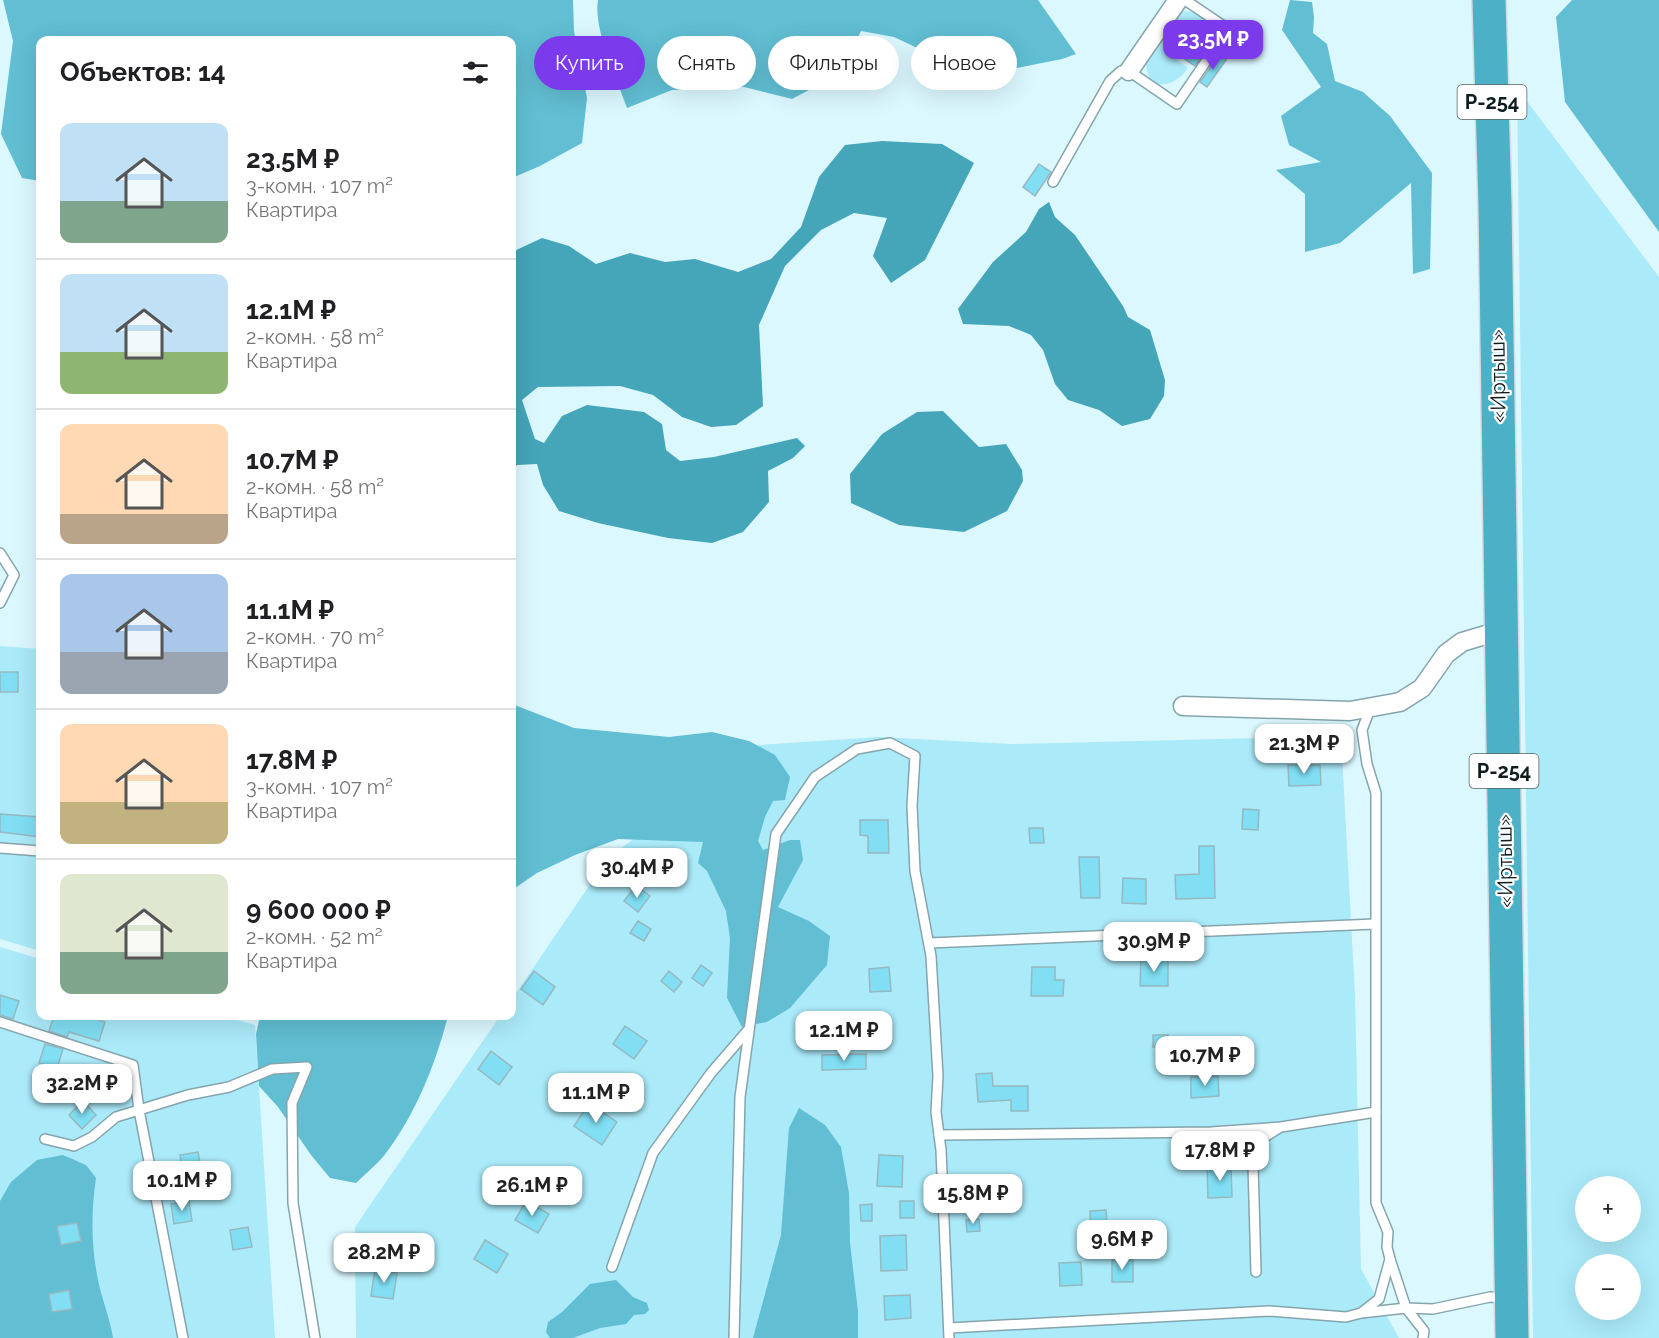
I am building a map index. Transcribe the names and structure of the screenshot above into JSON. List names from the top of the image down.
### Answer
{
  "streets": {
    "highway": ["Р-254", "«Иртыш»"]
  },
  "page": {
    "price": [
      "23.5M ₽",
      "21.3M ₽",
      "30.4M ₽",
      "30.9M ₽",
      "12.1M ₽",
      "10.7M ₽",
      "32.2M ₽",
      "11.1M ₽",
      "17.8M ₽",
      "10.1M ₽",
      "26.1M ₽",
      "15.8M ₽",
      "9.6M ₽",
      "28.2M ₽"
    ],
    "chip": [
      "Купить",
      "Снять",
      "Фильтры",
      "Новое"
    ],
    "heading": "Объектов: 14",
    "list": [
      {
        "name": "23.5M ₽",
        "note": "3-комн. · 107 m² · Квартира"
      },
      {
        "name": "12.1M ₽",
        "note": "2-комн. · 58 m² · Квартира"
      },
      {
        "name": "10.7M ₽",
        "note": "2-комн. · 58 m² · Квартира"
      },
      {
        "name": "11.1M ₽",
        "note": "2-комн. · 70 m² · Квартира"
      },
      {
        "name": "17.8M ₽",
        "note": "3-комн. · 107 m² · Квартира"
      },
      {
        "name": "9 600 000 ₽",
        "note": "2-комн. · 52 m² · Квартира"
      }
    ],
    "map_buttons": ["+", "−"]
  }
}
